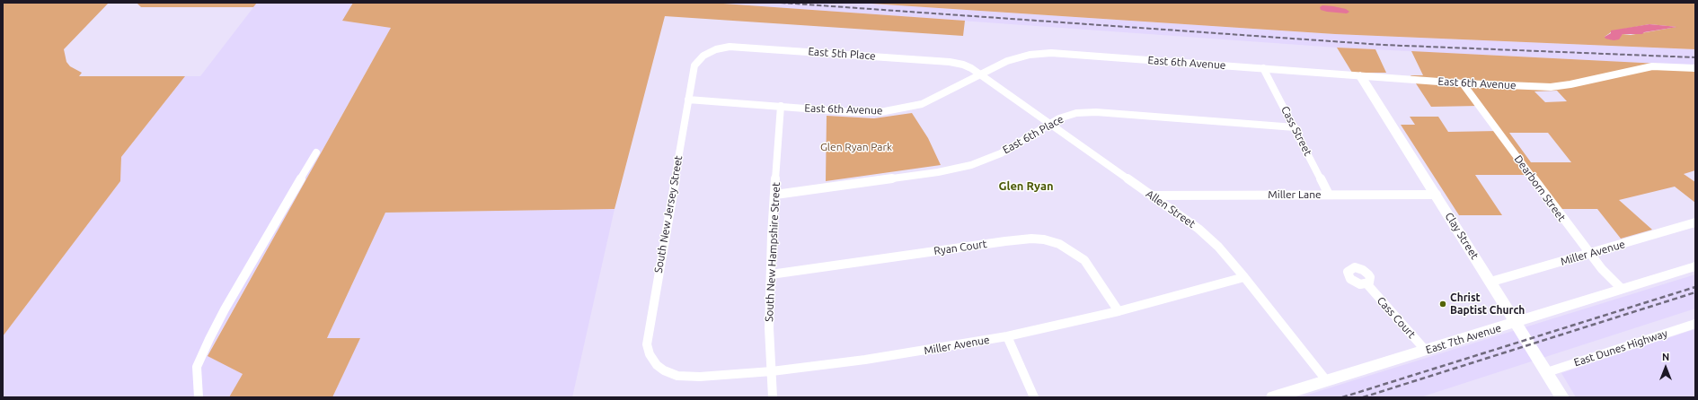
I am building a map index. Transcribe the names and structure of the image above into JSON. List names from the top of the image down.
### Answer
{
  "streets": {
    "street": [
      "East 5th Place",
      "East 6th Avenue",
      "Cass Street",
      "East 6th Place",
      "Dearborn Street",
      "Miller Lane",
      "Allen Street",
      "South New Jersey Street",
      "Clay Street",
      "Ryan Court",
      "South New Hampshire Street",
      "Miller Avenue",
      "Cass Court",
      "East 7th Avenue",
      "East Dunes Highway"
    ]
  },
  "crossings": [
    ["East 5th Place", "East 6th Avenue"],
    ["East 5th Place", "Allen Street"],
    ["East 5th Place", "South New Jersey Street"],
    ["East 6th Avenue", "Cass Street"],
    ["East 6th Avenue", "Dearborn Street"],
    ["East 6th Avenue", "Allen Street"],
    ["East 6th Avenue", "South New Jersey Street"],
    ["East 6th Avenue", "Clay Street"],
    ["East 6th Avenue", "South New Hampshire Street"],
    ["Cass Street", "East 6th Place"],
    ["Cass Street", "Miller Lane"],
    ["East 6th Place", "Allen Street"],
    ["East 6th Place", "South New Hampshire Street"],
    ["Dearborn Street", "Miller Avenue"],
    ["Dearborn Street", "East 7th Avenue"],
    ["Miller Lane", "Allen Street"],
    ["Miller Lane", "Clay Street"],
    ["Allen Street", "Miller Avenue"],
    ["Allen Street", "East 7th Avenue"],
    ["South New Jersey Street", "Miller Avenue"],
    ["Clay Street", "Miller Avenue"],
    ["Clay Street", "East 7th Avenue"],
    ["Clay Street", "East Dunes Highway"],
    ["Ryan Court", "South New Hampshire Street"],
    ["Ryan Court", "Miller Avenue"],
    ["South New Hampshire Street", "Miller Avenue"],
    ["Cass Court", "East 7th Avenue"]
  ],
  "districts": ["Glen Ryan"],
  "parks": ["Glen Ryan Park"],
  "places": ["Christ Baptist Church"],
  "north": "top"
}
